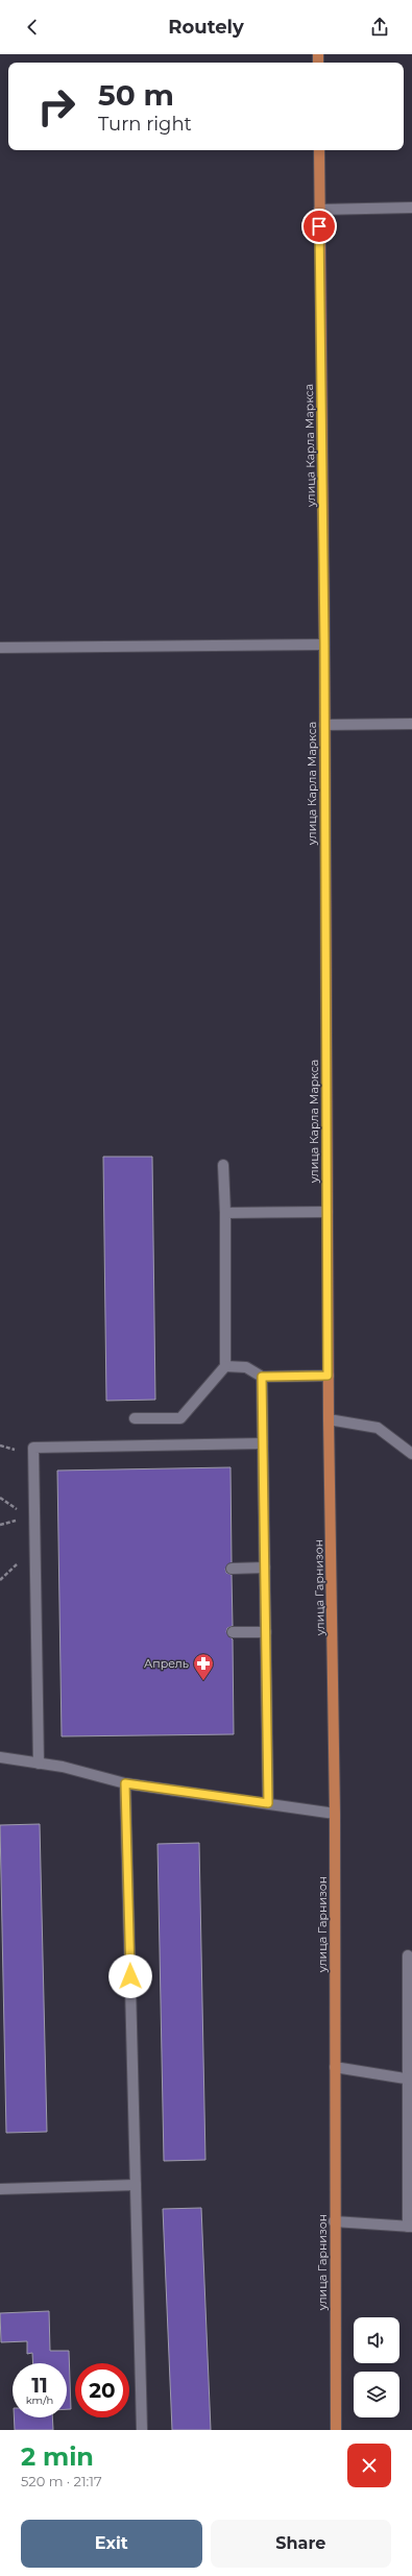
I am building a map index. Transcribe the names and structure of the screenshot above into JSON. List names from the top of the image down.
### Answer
{
  "streets": {
    "main road": ["улица Карла Маркса", "улица Гарнизон"]
  },
  "crossings": [
    ["улица Карла Маркса", "улица Гарнизон"]
  ],
  "places": {
    "pharmacy": ["Апрель"]
  },
  "page": {
    "header": "Routely",
    "turn": ["50 m", "Turn right"],
    "speed": "11 km/h",
    "limit": "20",
    "heading": ["2 min", "520 m · 21:17"],
    "buttons": ["Exit", "Share"]
  }
}
